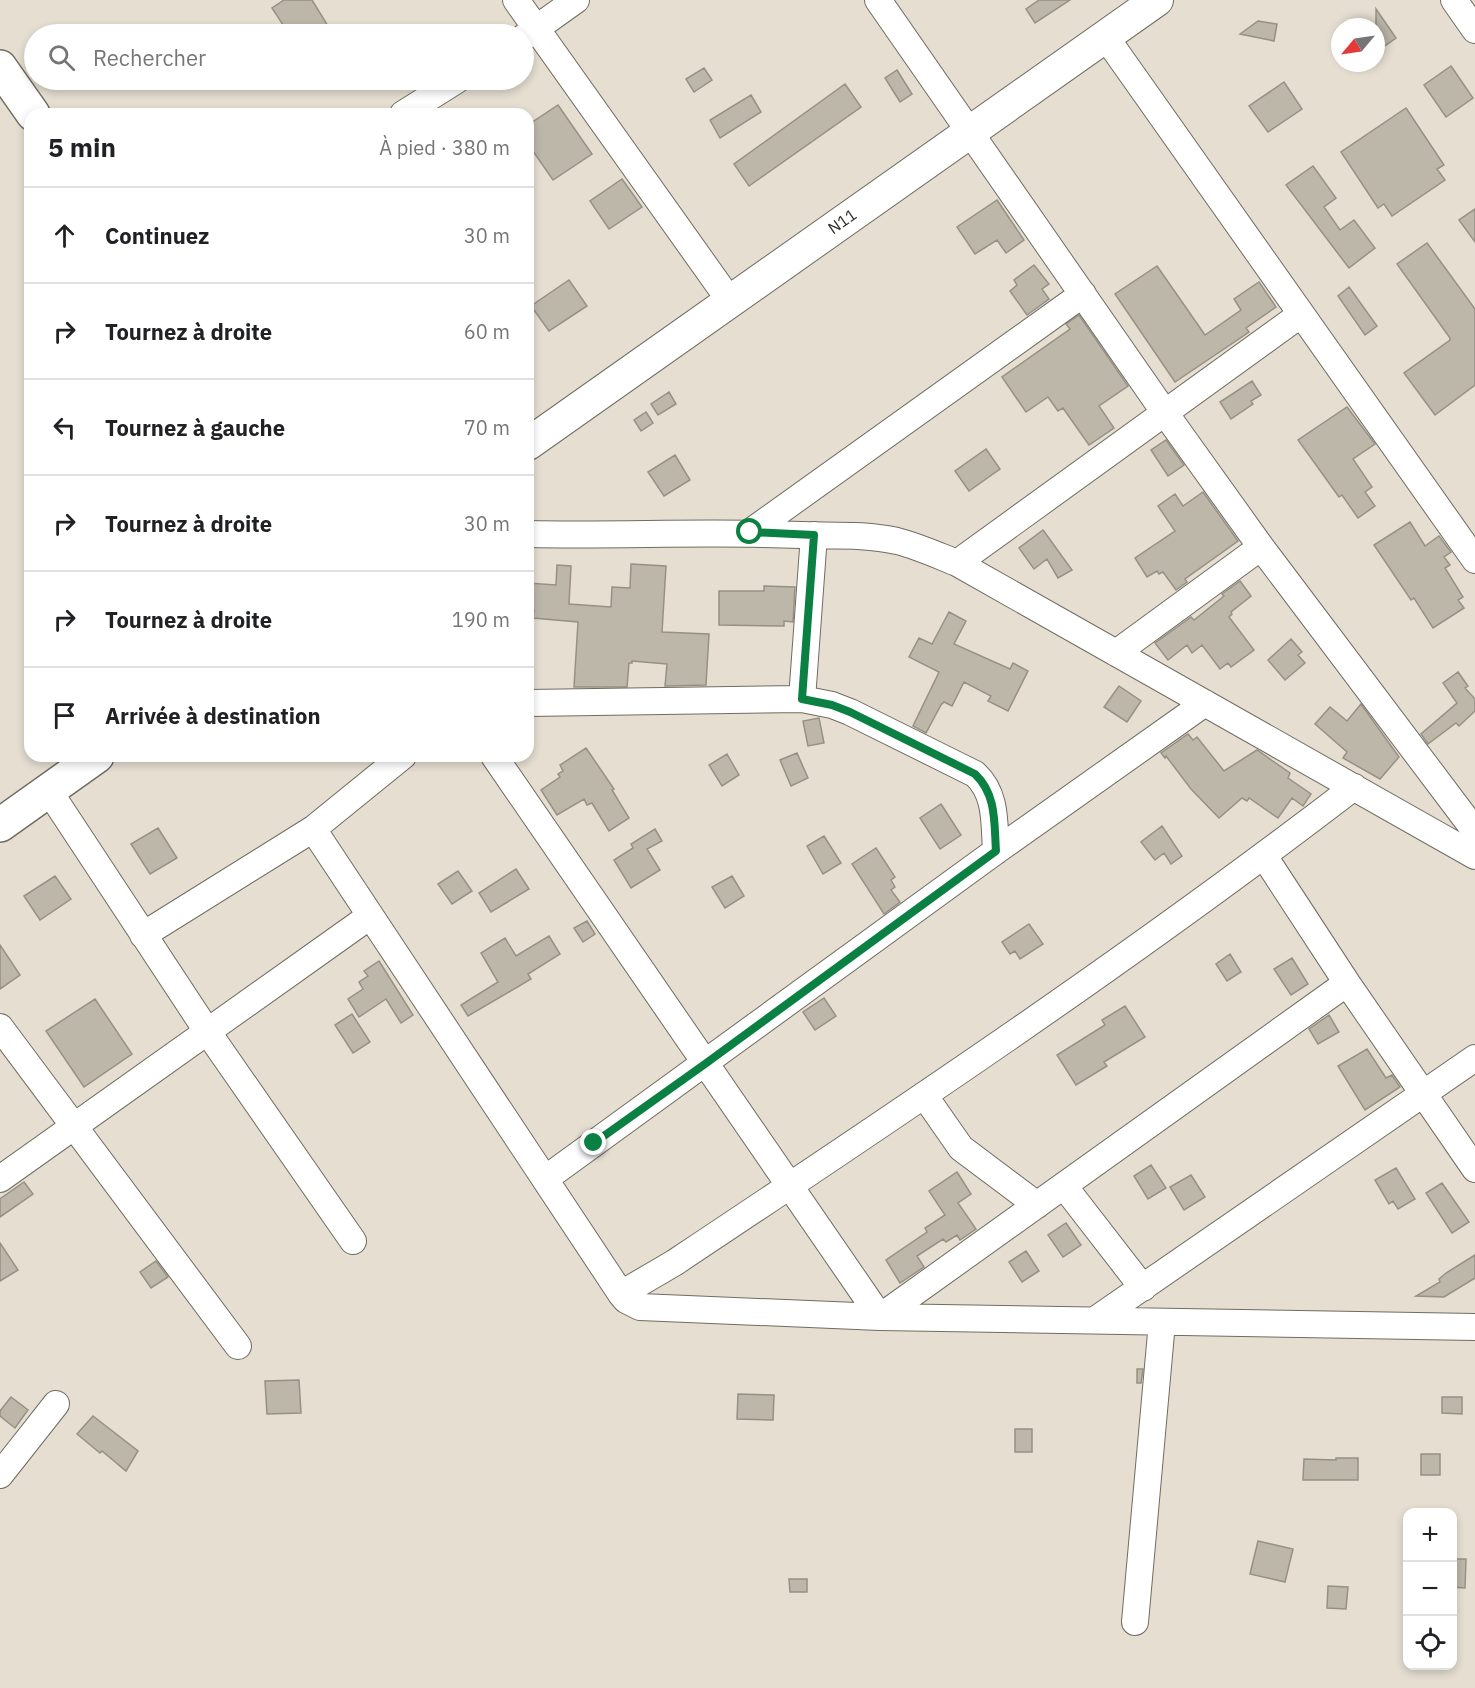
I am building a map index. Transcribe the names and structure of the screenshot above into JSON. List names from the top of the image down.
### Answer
{
  "streets": {
    "main road": ["N11"]
  },
  "north": "bottom left",
  "page": {
    "search": "Rechercher",
    "heading": ["5 min", "À pied · 380 m"],
    "list": [
      ["Continuez", "30 m"],
      ["Tournez à droite", "60 m"],
      ["Tournez à gauche", "70 m"],
      ["Tournez à droite", "30 m"],
      ["Tournez à droite", "190 m"],
      "Arrivée à destination"
    ],
    "map_buttons": ["+", "−"]
  }
}
